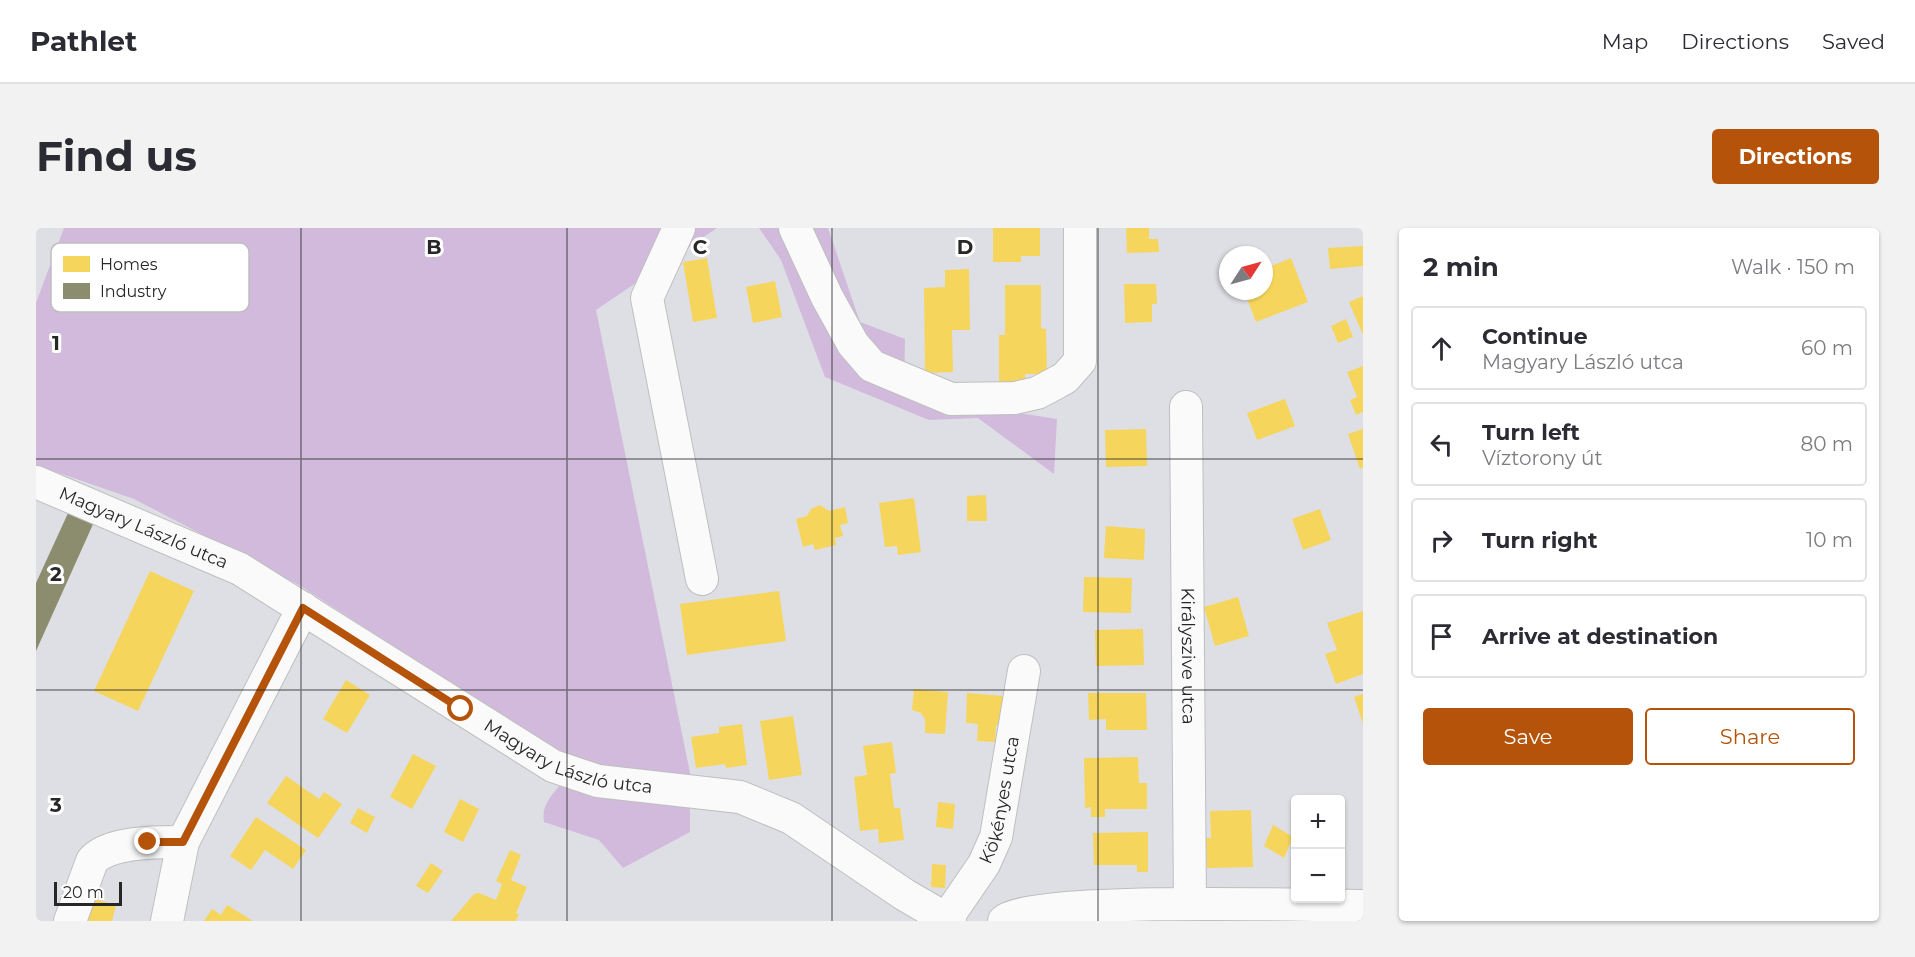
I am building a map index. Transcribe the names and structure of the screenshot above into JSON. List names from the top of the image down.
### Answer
{
  "streets": {
    "street": ["Magyary László utca", "Királyszive utca", "Kökényes utca"]
  },
  "crossings": [
    ["Magyary László utca", "Kökényes utca"]
  ],
  "legend": ["Homes", "Industry"],
  "scale_bar": "20 m",
  "north": "top right",
  "page": {
    "header": "Pathlet",
    "nav": ["Map", "Directions", "Saved"],
    "buttons": [
      "Directions",
      ["Save", "Share"]
    ],
    "title": "Find us",
    "heading": ["2 min", "Walk · 150 m"],
    "list": [
      ["Continue", "Magyary László utca", "60 m"],
      ["Turn left", "Víztorony út", "80 m"],
      ["Turn right", "10 m"],
      "Arrive at destination"
    ],
    "map_buttons": ["+", "−"],
    "scale": "20 m"
  },
  "grid": {
    "columns": ["B", "C", "D"],
    "rows": ["1", "2", "3"]
  }
}
